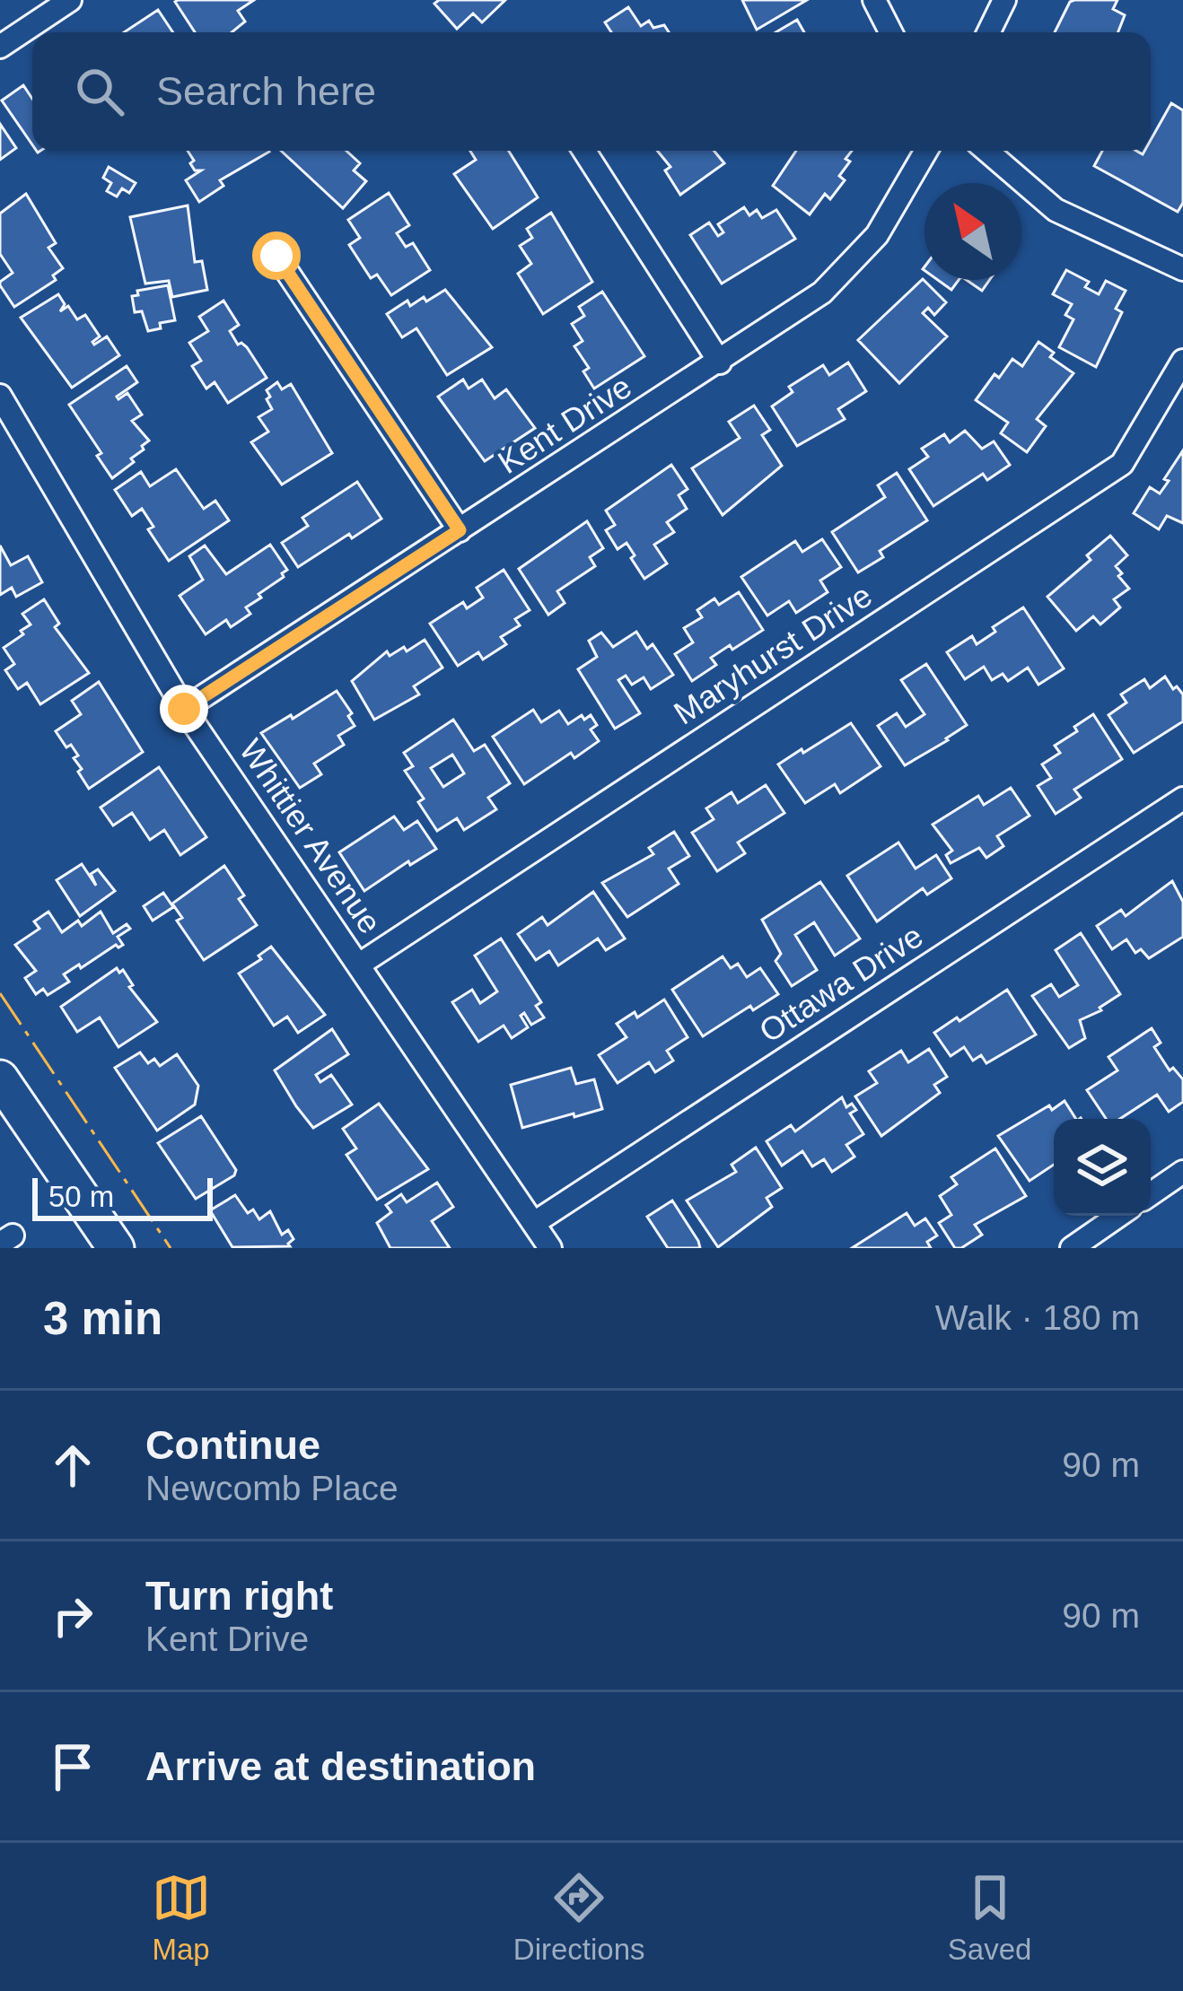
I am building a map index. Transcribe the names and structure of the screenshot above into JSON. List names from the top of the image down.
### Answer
{
  "streets": {
    "street": [
      "Kent Drive",
      "Maryhurst Drive",
      "Whittier Avenue",
      "Ottawa Drive"
    ]
  },
  "crossings": [
    ["Kent Drive", "Whittier Avenue"],
    ["Maryhurst Drive", "Whittier Avenue"],
    ["Whittier Avenue", "Ottawa Drive"]
  ],
  "scale_bar": "50 m",
  "north": "top left",
  "page": {
    "search": "Search here",
    "scale": "50 m",
    "heading": ["3 min", "Walk · 180 m"],
    "list": [
      ["Continue", "Newcomb Place", "90 m"],
      ["Turn right", "Kent Drive", "90 m"],
      "Arrive at destination"
    ],
    "nav": ["Map", "Directions", "Saved"]
  }
}
